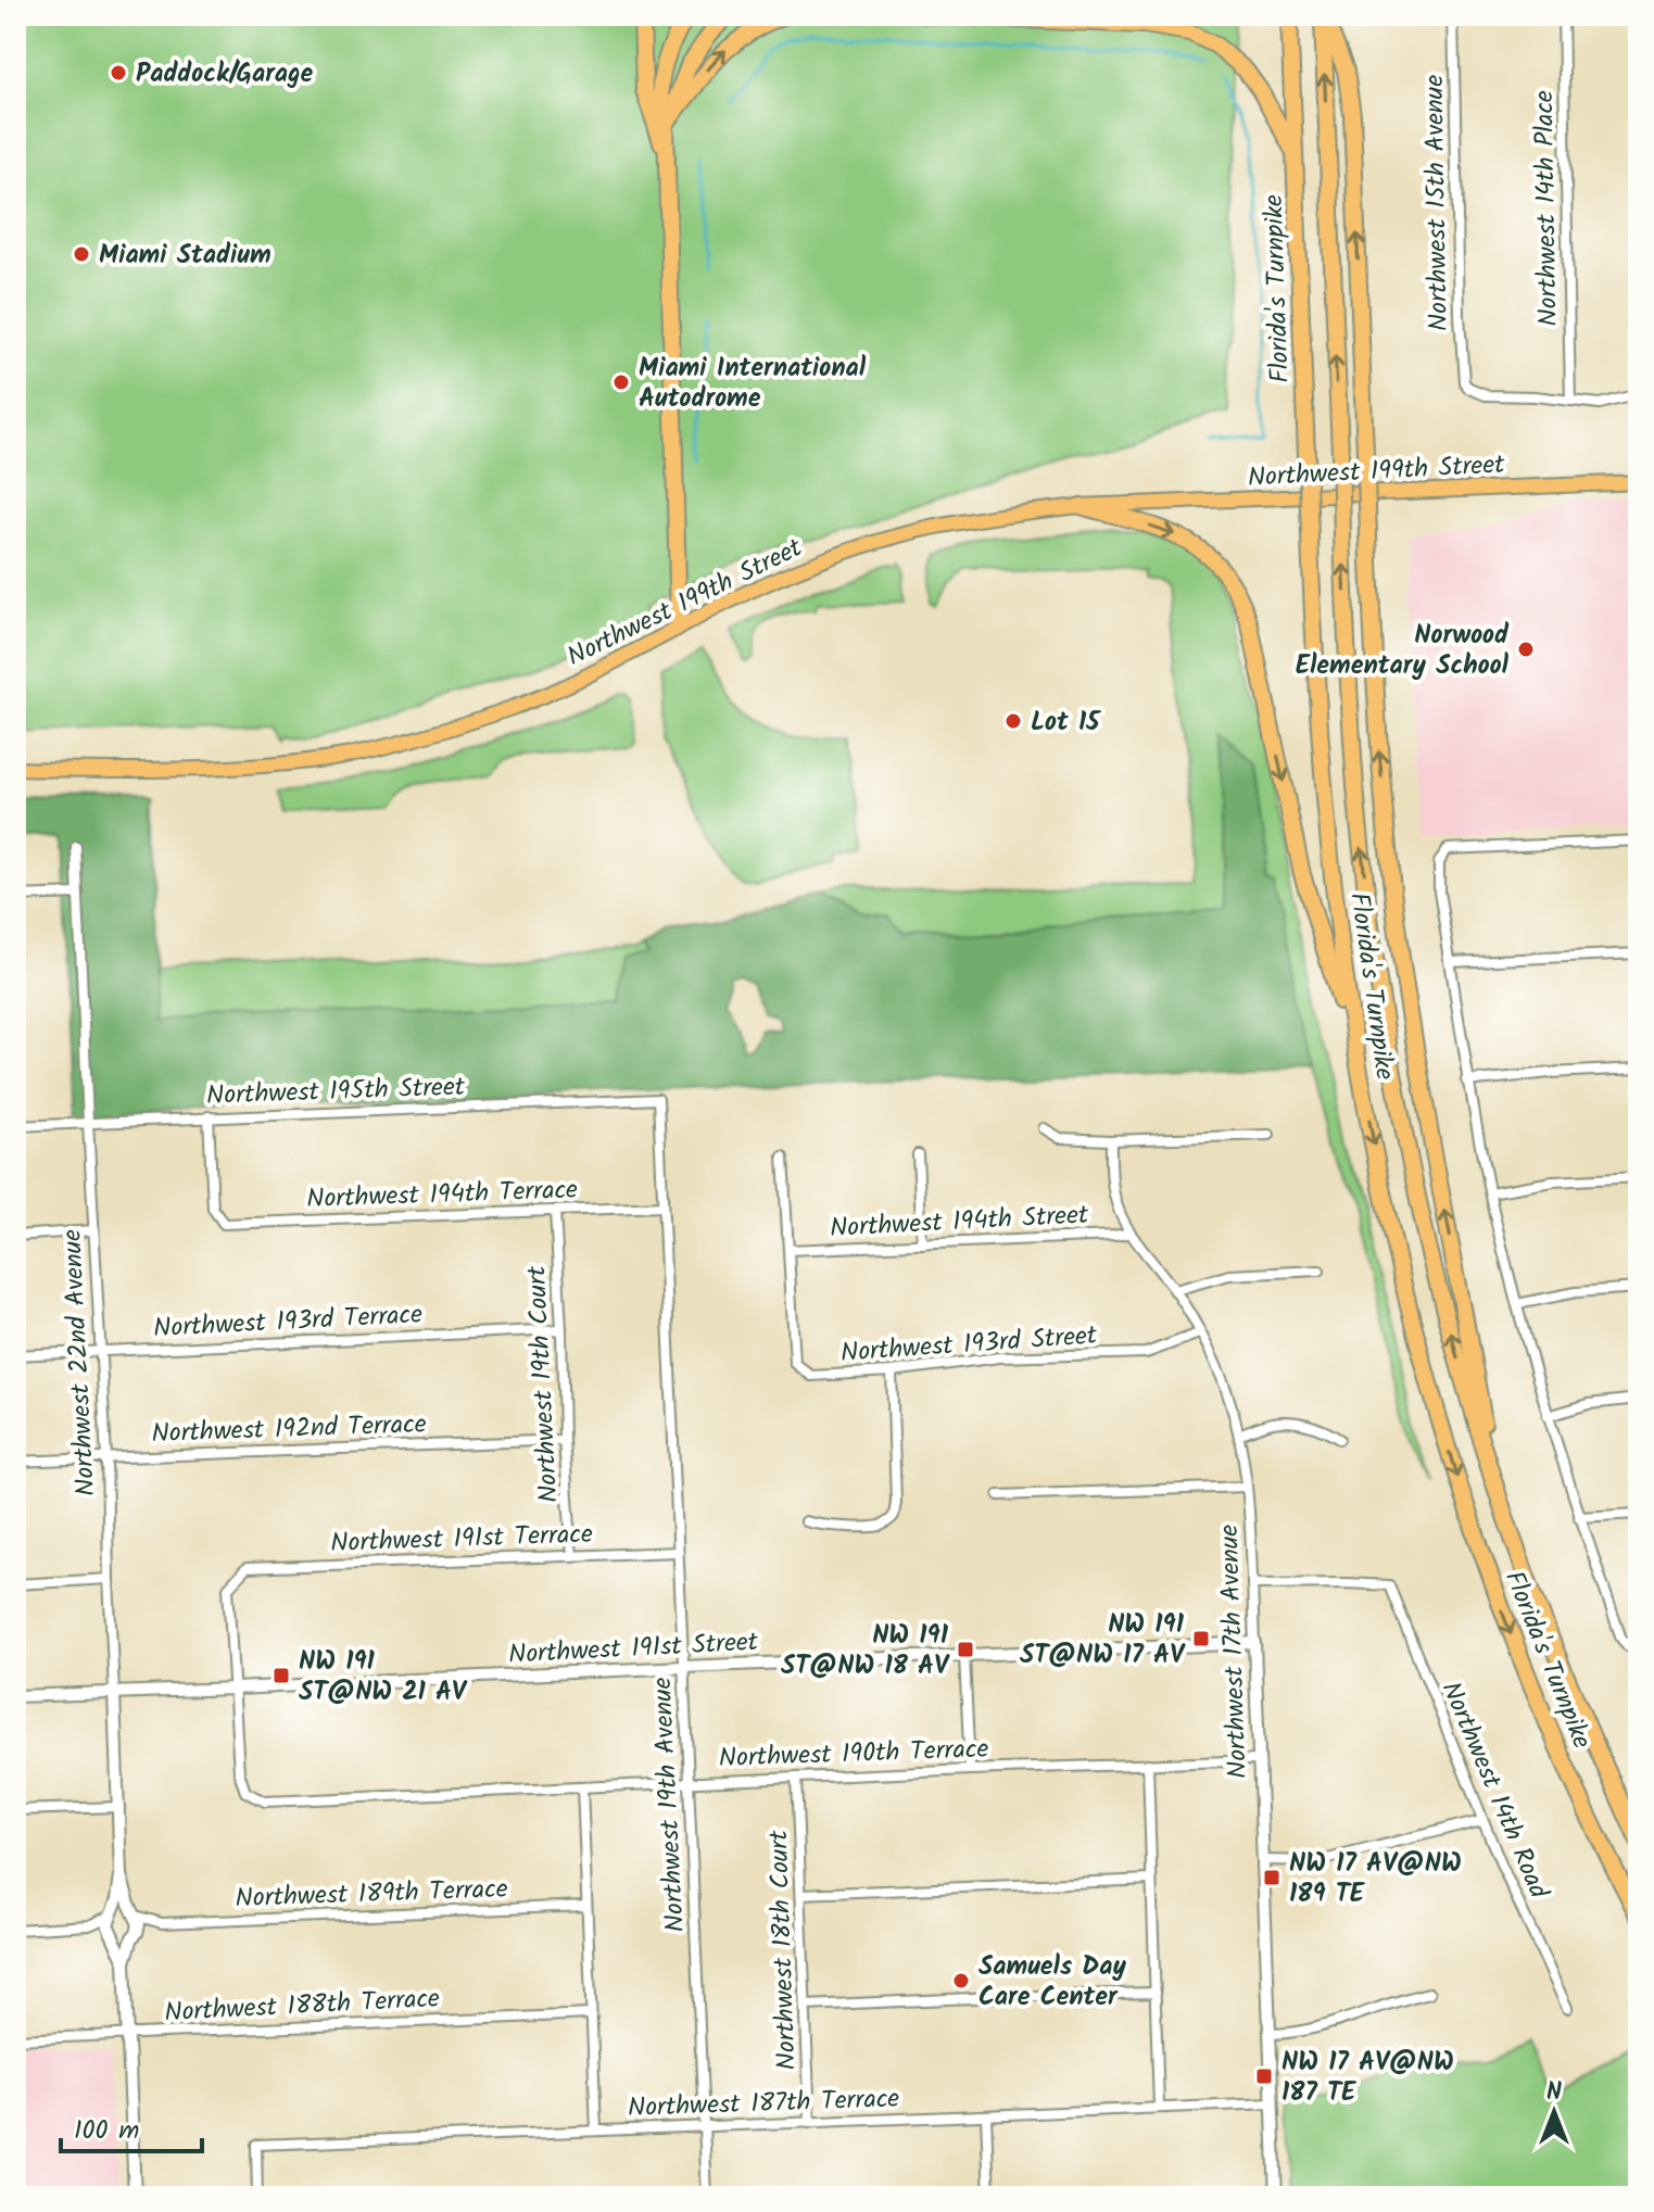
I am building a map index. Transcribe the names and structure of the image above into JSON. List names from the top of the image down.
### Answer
{
  "streets": {
    "highway": ["Florida's Turnpike"],
    "main road": ["Northwest 199th Street"],
    "street": [
      "Northwest 15th Avenue",
      "Northwest 14th Place",
      "Northwest 195th Street",
      "Northwest 194th Terrace",
      "Northwest 194th Street",
      "Northwest 193rd Terrace",
      "Northwest 193rd Street",
      "Northwest 22nd Avenue",
      "Northwest 19th Court",
      "Northwest 192nd Terrace",
      "Northwest 191st Terrace",
      "Northwest 191st Street",
      "Northwest 17th Avenue",
      "Northwest 190th Terrace",
      "Northwest 14th Road",
      "Northwest 19th Avenue",
      "Northwest 189th Terrace",
      "Northwest 18th Court",
      "Northwest 188th Terrace",
      "Northwest 187th Terrace"
    ]
  },
  "crossings": [
    ["Northwest 15th Avenue", "Northwest 14th Place"],
    ["Northwest 195th Street", "Northwest 194th Terrace"],
    ["Northwest 195th Street", "Northwest 22nd Avenue"],
    ["Northwest 195th Street", "Northwest 19th Avenue"],
    ["Northwest 194th Terrace", "Northwest 19th Court"],
    ["Northwest 194th Terrace", "Northwest 19th Avenue"],
    ["Northwest 194th Street", "Northwest 193rd Street"],
    ["Northwest 194th Street", "Northwest 17th Avenue"],
    ["Northwest 193rd Terrace", "Northwest 22nd Avenue"],
    ["Northwest 193rd Terrace", "Northwest 19th Court"],
    ["Northwest 193rd Street", "Northwest 17th Avenue"],
    ["Northwest 22nd Avenue", "Northwest 192nd Terrace"],
    ["Northwest 22nd Avenue", "Northwest 191st Street"],
    ["Northwest 22nd Avenue", "Northwest 189th Terrace"],
    ["Northwest 19th Court", "Northwest 192nd Terrace"],
    ["Northwest 19th Court", "Northwest 191st Terrace"],
    ["Northwest 191st Terrace", "Northwest 191st Street"],
    ["Northwest 191st Terrace", "Northwest 190th Terrace"],
    ["Northwest 191st Terrace", "Northwest 19th Avenue"],
    ["Northwest 191st Street", "Northwest 17th Avenue"],
    ["Northwest 191st Street", "Northwest 190th Terrace"],
    ["Northwest 191st Street", "Northwest 19th Avenue"],
    ["Northwest 17th Avenue", "Northwest 190th Terrace"],
    ["Northwest 17th Avenue", "Northwest 14th Road"],
    ["Northwest 17th Avenue", "Northwest 187th Terrace"],
    ["Northwest 190th Terrace", "Northwest 19th Avenue"],
    ["Northwest 190th Terrace", "Northwest 18th Court"],
    ["Northwest 19th Avenue", "Northwest 187th Terrace"],
    ["Northwest 18th Court", "Northwest 187th Terrace"]
  ],
  "places": {
    "other": [
      "Paddock/Garage",
      "Miami Stadium",
      "Miami International Autodrome",
      "Norwood Elementary School",
      "Lot 15",
      "Samuels Day Care Center"
    ],
    "transit": [
      "NW 191 ST@NW 17 AV",
      "NW 191 ST@NW 18 AV",
      "NW 191 ST@NW 21 AV",
      "NW 17 AV@NW 189 TE",
      "NW 17 AV@NW 187 TE"
    ]
  },
  "scale_bar": "100 m",
  "north": "top"
}
